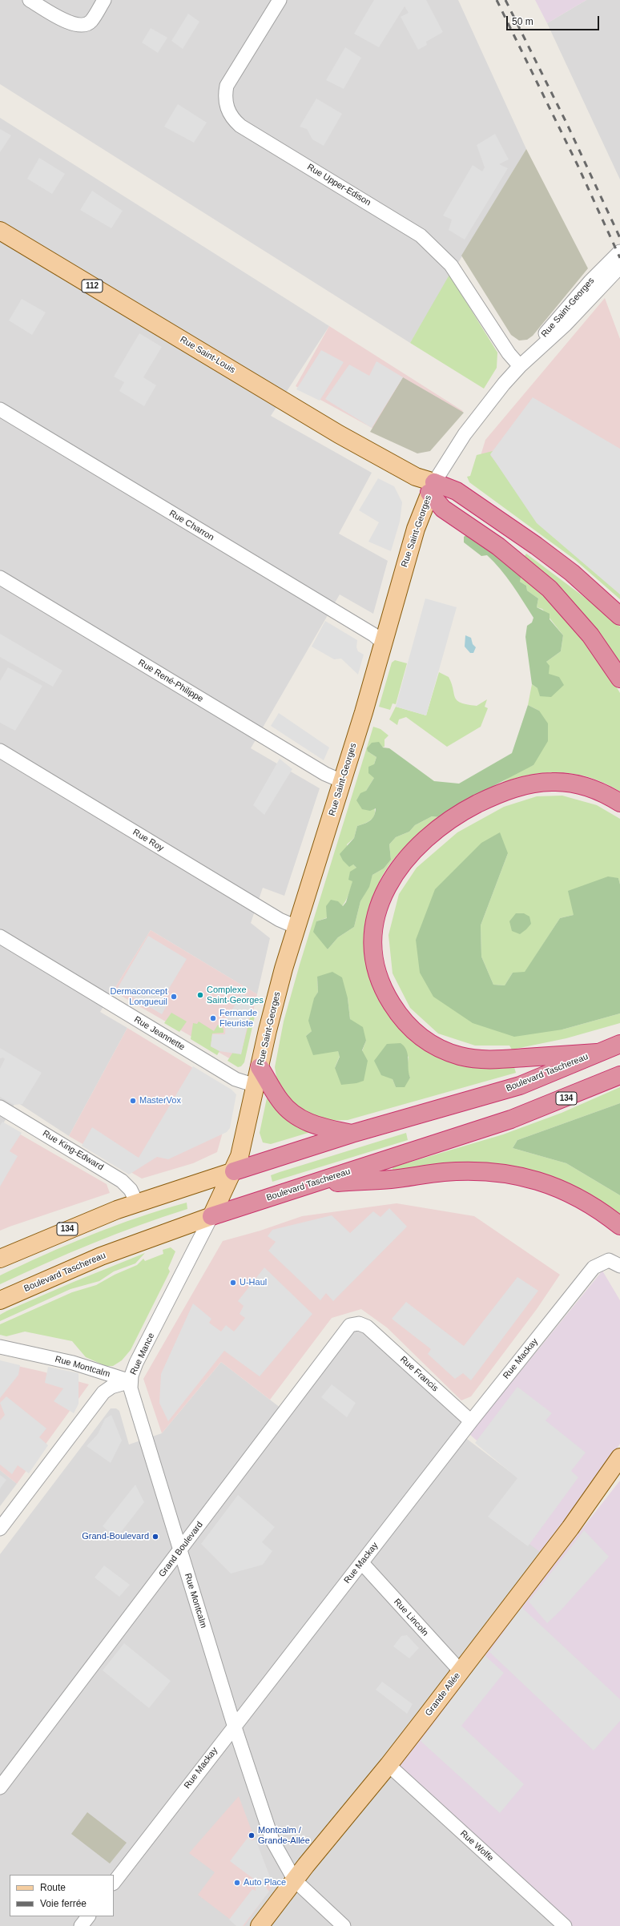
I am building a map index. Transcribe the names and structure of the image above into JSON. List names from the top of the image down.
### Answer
{
  "streets": {
    "highway": ["Boulevard Taschereau", "134"],
    "main road": [
      "112",
      "Rue Saint-Georges",
      "Rue Saint-Louis",
      "Grande Allée"
    ],
    "street": [
      "Rue Upper-Edison",
      "Rue Charron",
      "Rue René-Philippe",
      "Rue Roy",
      "Rue Jeannette",
      "Rue King-Edward",
      "Rue Mance",
      "Rue Mackay",
      "Rue Montcalm",
      "Rue Francis",
      "Grand Boulevard",
      "Rue Lincoln",
      "Rue Wolfe"
    ]
  },
  "crossings": [
    ["Rue Upper-Edison", "Rue Saint-Georges"],
    ["Rue Saint-Georges", "Rue Saint-Louis"],
    ["Rue Saint-Georges", "Rue Charron"],
    ["Rue Saint-Georges", "Rue René-Philippe"],
    ["Rue Saint-Georges", "Rue Roy"],
    ["Rue Saint-Georges", "Rue Jeannette"],
    ["Rue Saint-Georges", "Boulevard Taschereau"],
    ["Rue Saint-Georges", "Rue Mance"],
    ["Boulevard Taschereau", "Rue King-Edward"],
    ["Boulevard Taschereau", "Rue Mance"],
    ["Rue Mance", "Rue Montcalm"],
    ["Rue Mackay", "Rue Montcalm"],
    ["Rue Mackay", "Rue Francis"],
    ["Rue Mackay", "Rue Lincoln"],
    ["Rue Montcalm", "Grand Boulevard"],
    ["Rue Montcalm", "Grande Allée"],
    ["Rue Francis", "Grand Boulevard"],
    ["Rue Lincoln", "Grande Allée"],
    ["Grande Allée", "Rue Wolfe"]
  ],
  "places": [
    "Complexe Saint-Georges",
    "Dermaconcept Longueuil",
    "Fernande Fleuriste",
    "MasterVox",
    "U-Haul",
    "Grand-Boulevard",
    "Montcalm / Grande-Allée",
    "Auto Place"
  ],
  "legend": ["Route", "Voie ferrée"],
  "scale_bar": "50 m"
}
